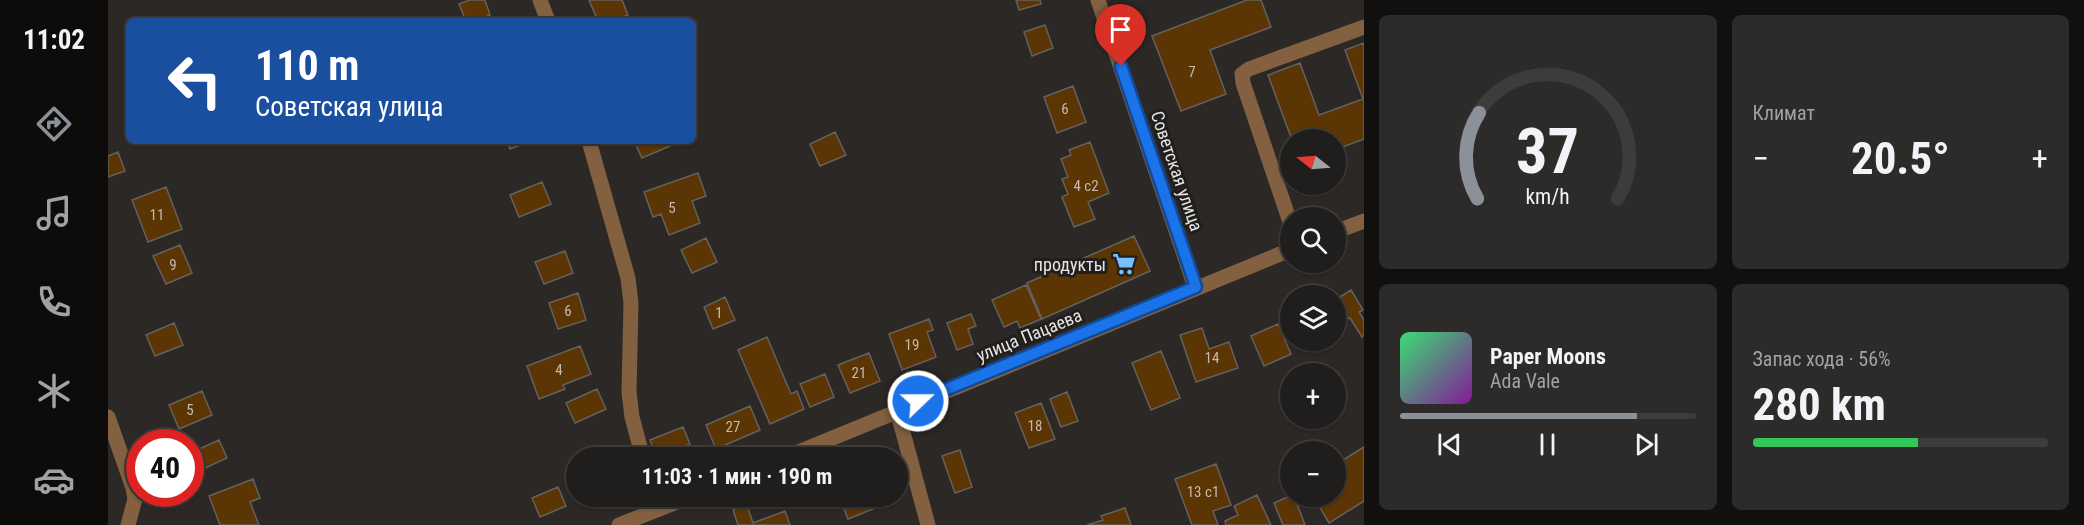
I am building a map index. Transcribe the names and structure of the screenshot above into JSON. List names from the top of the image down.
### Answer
{
  "streets": {
    "street": ["Советская улица", "улица Пацаева"]
  },
  "crossings": [
    ["Советская улица", "улица Пацаева"]
  ],
  "places": {
    "supermarket": ["продукты"]
  },
  "house_numbers": [
    "7",
    "6",
    "4 с2",
    "5",
    "11",
    "9",
    "6",
    "1",
    "19",
    "14",
    "4",
    "21",
    "5",
    "18",
    "27",
    "13 с1"
  ],
  "north": "left",
  "page": {
    "tabs": "11:02",
    "tile": [
      "Климат",
      ["Запас хода · 56%", "280 km"]
    ],
    "turn": ["110 m", "Советская улица"],
    "map_buttons": ["+", "−"],
    "heat": ["−", "20.5°", "+"],
    "song": ["Paper Moons", "Ada Vale"],
    "limit": "40",
    "trip": "11:03 · 1 мин · 190 m",
    "gauge": ["37", "km/h"]
  }
}
